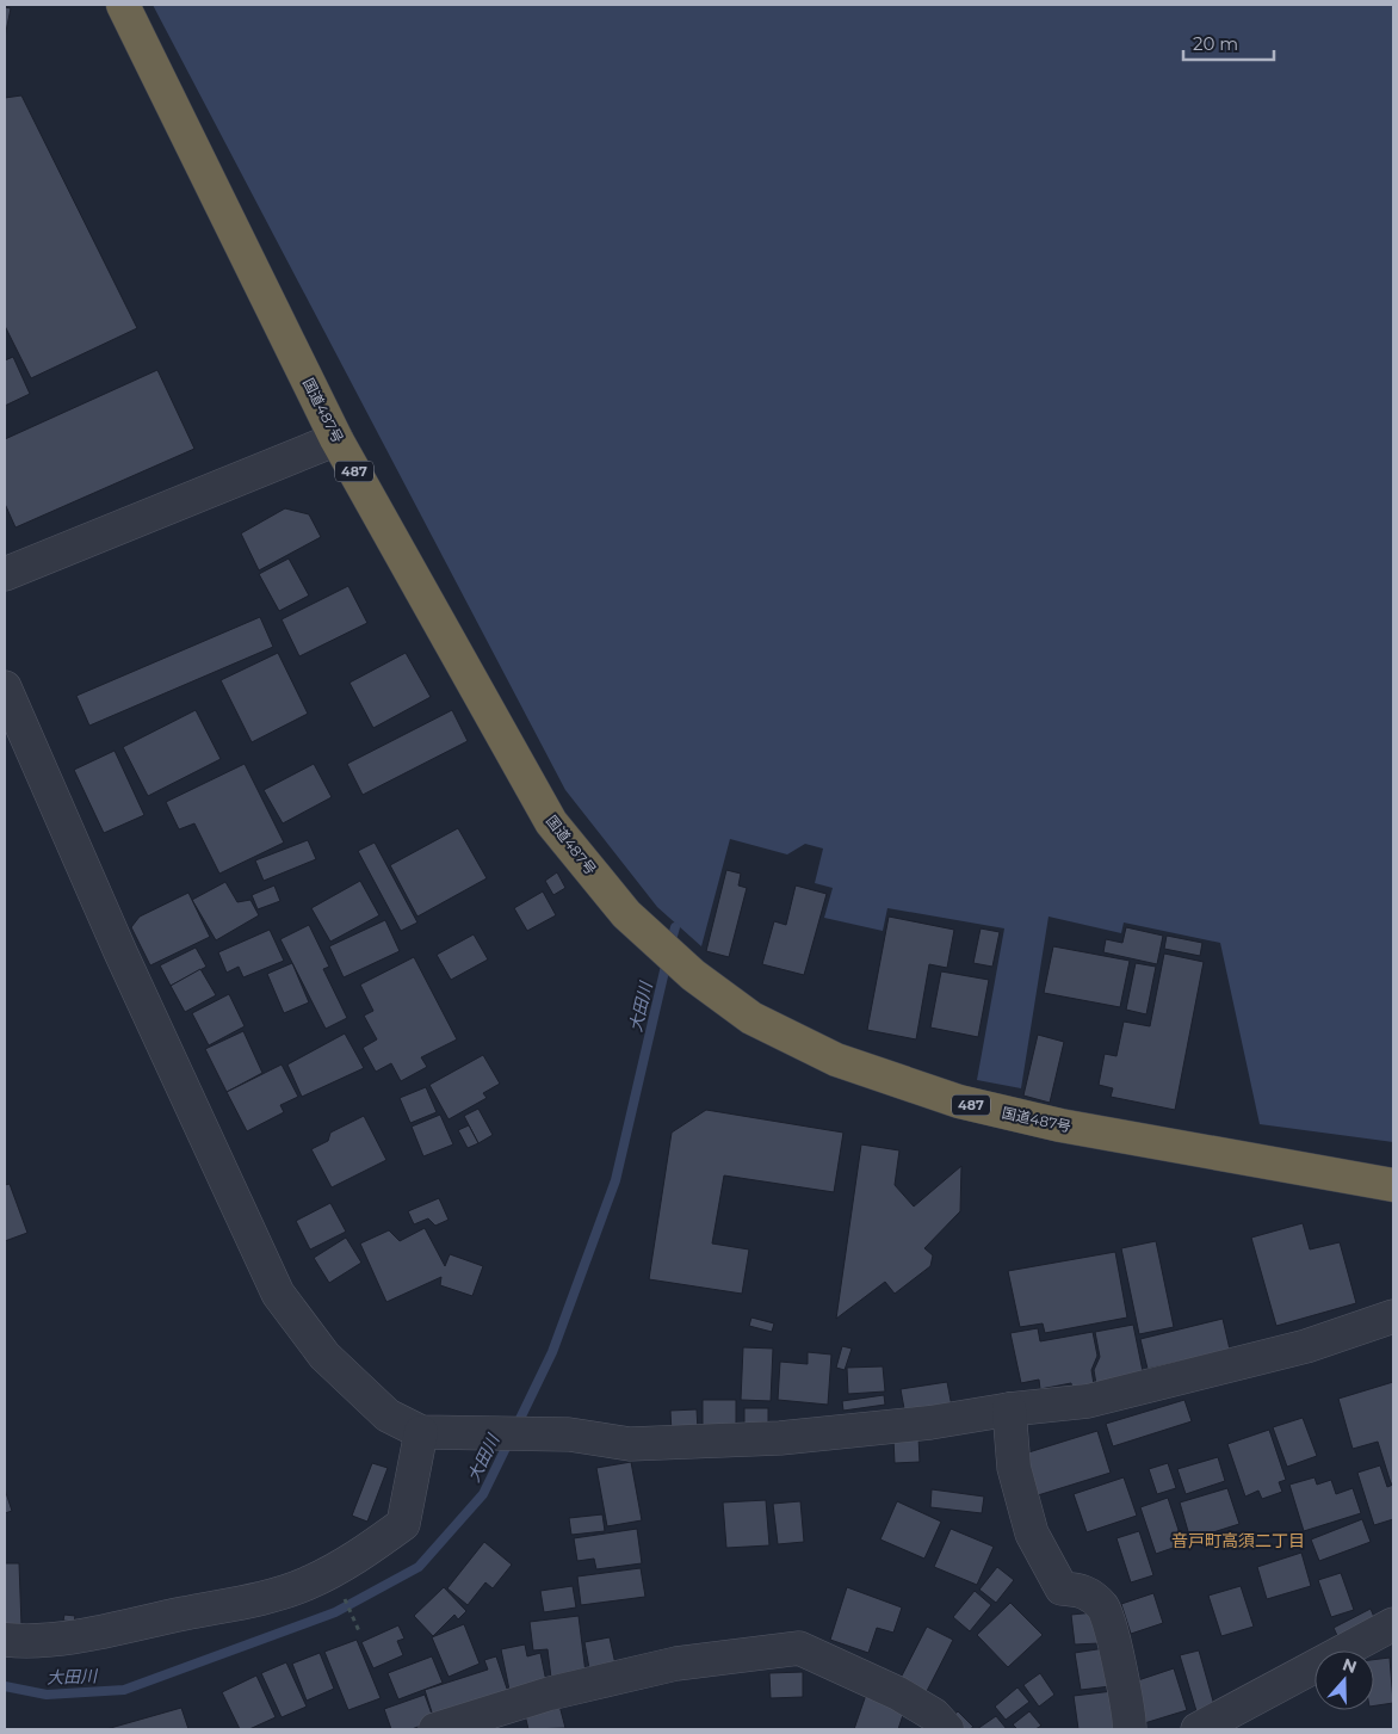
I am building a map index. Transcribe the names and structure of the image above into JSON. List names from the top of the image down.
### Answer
{
  "streets": {
    "highway": ["国道487号", "487"]
  },
  "districts": ["音戸町高須二丁目"],
  "water": ["大田川"],
  "scale_bar": "20 m",
  "north": "top"
}
